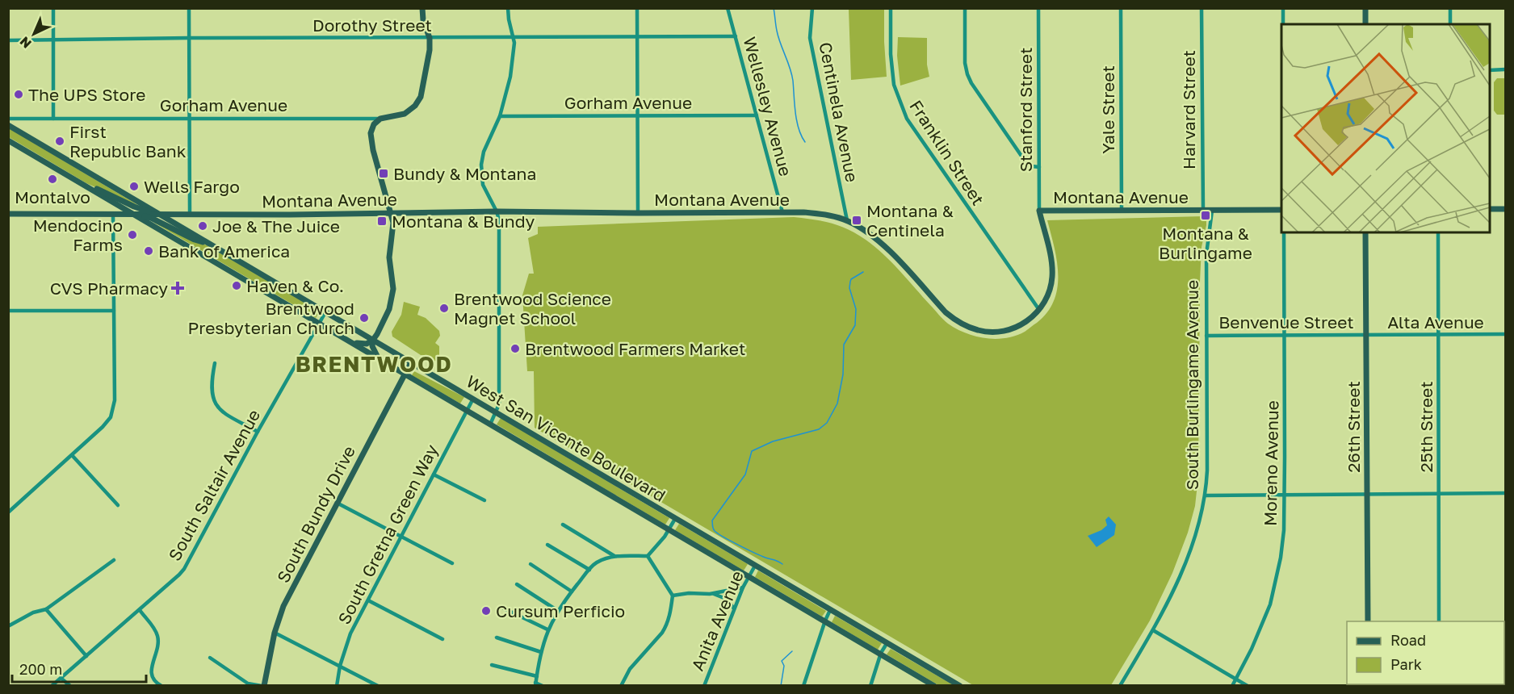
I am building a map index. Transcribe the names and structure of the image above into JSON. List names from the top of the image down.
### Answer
{
  "streets": {
    "street": [
      "Dorothy Street",
      "Gorham Avenue",
      "Wellesley Avenue",
      "Stanford Street",
      "Yale Street",
      "Harvard Street",
      "Centinela Avenue",
      "Franklin Street",
      "Montana Avenue",
      "Benvenue Street",
      "Alta Avenue",
      "South Burlingame Avenue",
      "26th Street",
      "25th Street",
      "West San Vicente Boulevard",
      "Moreno Avenue",
      "South Saltair Avenue",
      "South Bundy Drive",
      "South Gretna Green Way",
      "Anita Avenue"
    ]
  },
  "crossings": [
    ["Dorothy Street", "Wellesley Avenue"],
    ["Gorham Avenue", "Wellesley Avenue"],
    ["Wellesley Avenue", "Montana Avenue"],
    ["Stanford Street", "Montana Avenue"],
    ["Yale Street", "Montana Avenue"],
    ["Harvard Street", "Montana Avenue"],
    ["Centinela Avenue", "Montana Avenue"],
    ["Franklin Street", "Montana Avenue"],
    ["Montana Avenue", "South Burlingame Avenue"],
    ["Montana Avenue", "West San Vicente Boulevard"],
    ["Benvenue Street", "Alta Avenue"],
    ["Benvenue Street", "South Burlingame Avenue"],
    ["Benvenue Street", "26th Street"],
    ["Benvenue Street", "Moreno Avenue"],
    ["Alta Avenue", "26th Street"],
    ["Alta Avenue", "25th Street"],
    ["West San Vicente Boulevard", "South Saltair Avenue"],
    ["West San Vicente Boulevard", "South Bundy Drive"],
    ["West San Vicente Boulevard", "South Gretna Green Way"],
    ["West San Vicente Boulevard", "Anita Avenue"]
  ],
  "districts": ["BRENTWOOD"],
  "places": {
    "other": [
      "The UPS Store",
      "First Republic Bank",
      "Montalvo",
      "Wells Fargo",
      "Joe & The Juice",
      "Mendocino Farms",
      "Bank of America",
      "Haven & Co.",
      "Brentwood Science Magnet School",
      "Brentwood Presbyterian Church",
      "Brentwood Farmers Market",
      "Cursum Perficio"
    ],
    "transit": [
      "Bundy & Montana",
      "Montana & Burlingame",
      "Montana & Centinela",
      "Montana & Bundy"
    ],
    "health": ["CVS Pharmacy"]
  },
  "legend": ["Road", "Park"],
  "scale_bar": "200 m",
  "north": "bottom left"
}
